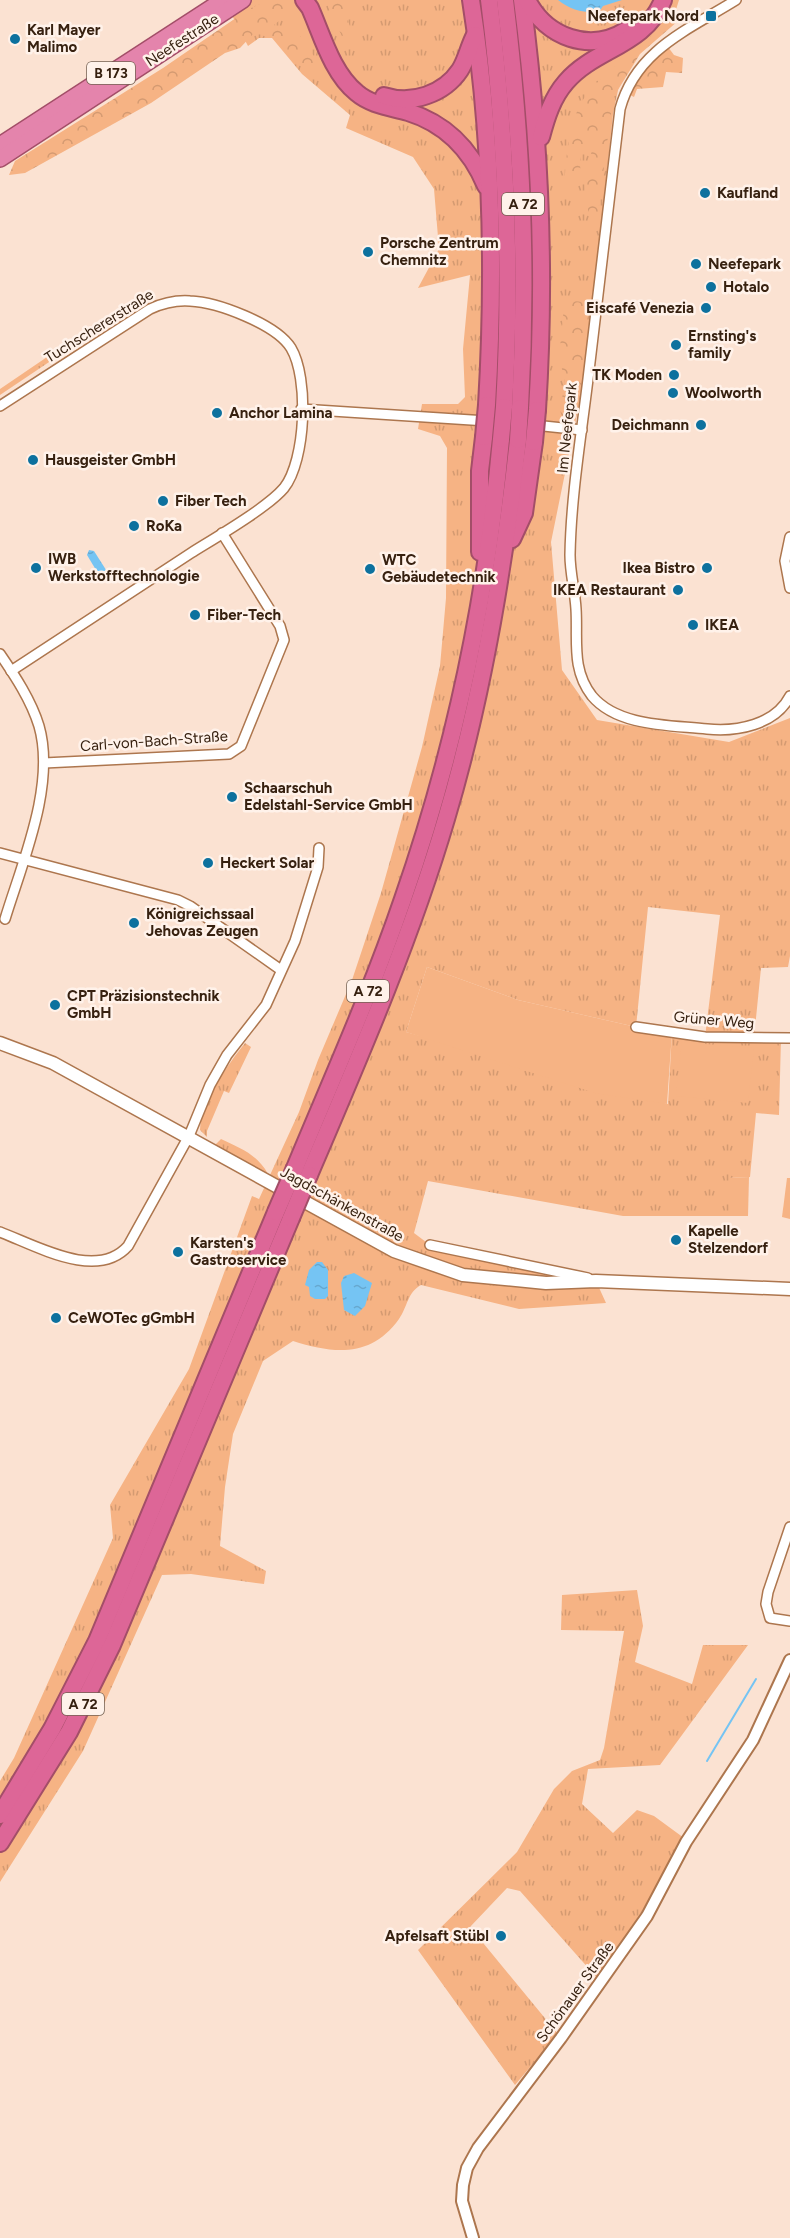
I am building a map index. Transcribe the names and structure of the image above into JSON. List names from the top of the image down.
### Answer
{
  "streets": {
    "highway": ["Neefestraße", "B 173", "A 72"],
    "main road": ["Jagdschänkenstraße"],
    "street": [
      "Tuchschererstraße",
      "Im Neefepark",
      "Carl-von-Bach-Straße",
      "Grüner Weg",
      "Schönauer Straße"
    ]
  },
  "crossings": [
    ["Tuchschererstraße", "Carl-von-Bach-Straße"]
  ],
  "places": {
    "transit": ["Neefepark Nord"],
    "other": [
      "Karl Mayer Malimo",
      "Kaufland",
      "Porsche Zentrum Chemnitz",
      "Neefepark",
      "Hotalo",
      "Eiscafé Venezia",
      "Ernsting's family",
      "TK Moden",
      "Woolworth",
      "Anchor Lamina",
      "Deichmann",
      "Hausgeister GmbH",
      "Fiber Tech",
      "RoKa",
      "IWB Werkstofftechnologie",
      "Ikea Bistro",
      "WTC Gebäudetechnik",
      "IKEA Restaurant",
      "Fiber-Tech",
      "IKEA",
      "Schaarschuh Edelstahl-Service GmbH",
      "Heckert Solar",
      "Königreichssaal Jehovas Zeugen",
      "CPT Präzisionstechnik GmbH",
      "Kapelle Stelzendorf",
      "Karsten's Gastroservice",
      "CeWOTec gGmbH",
      "Apfelsaft Stübl"
    ]
  }
}
